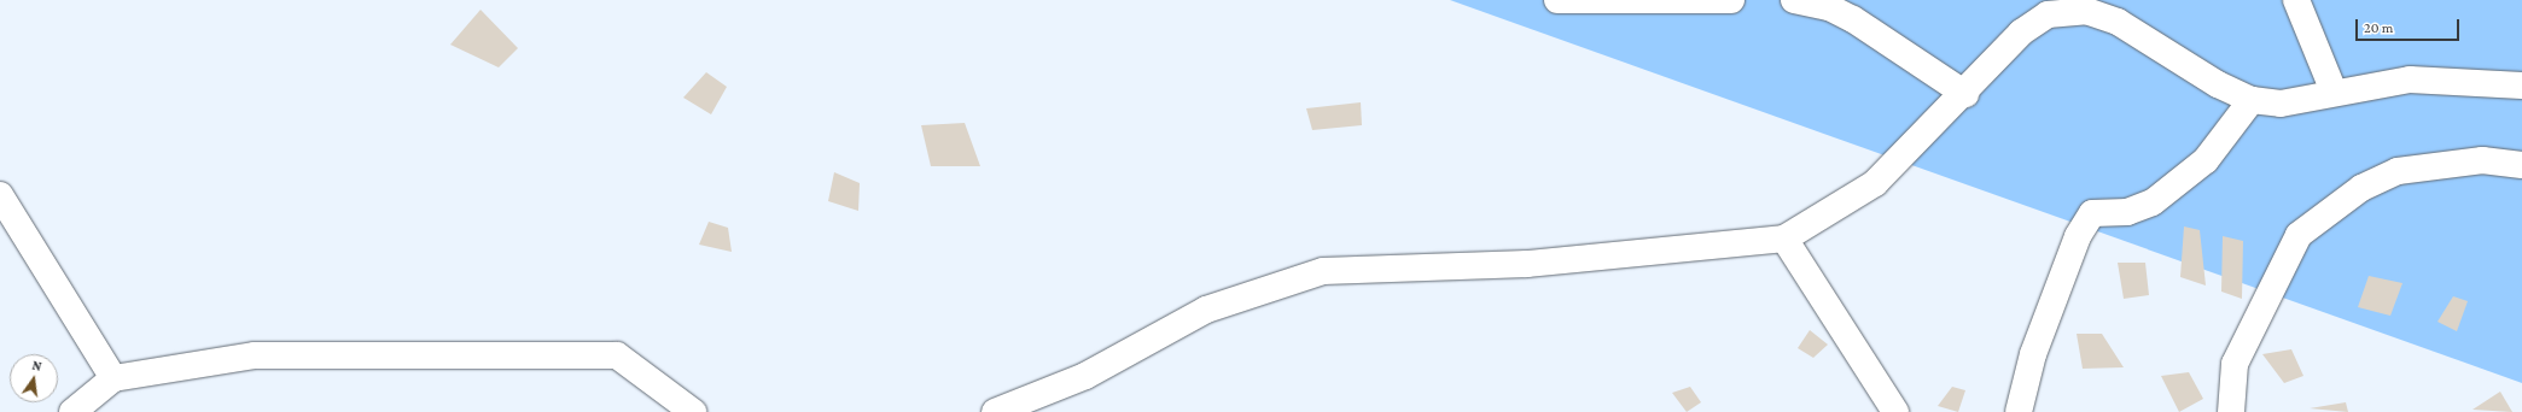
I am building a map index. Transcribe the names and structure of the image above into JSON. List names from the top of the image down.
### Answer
{
  "scale_bar": "20 m",
  "north": "top"
}
